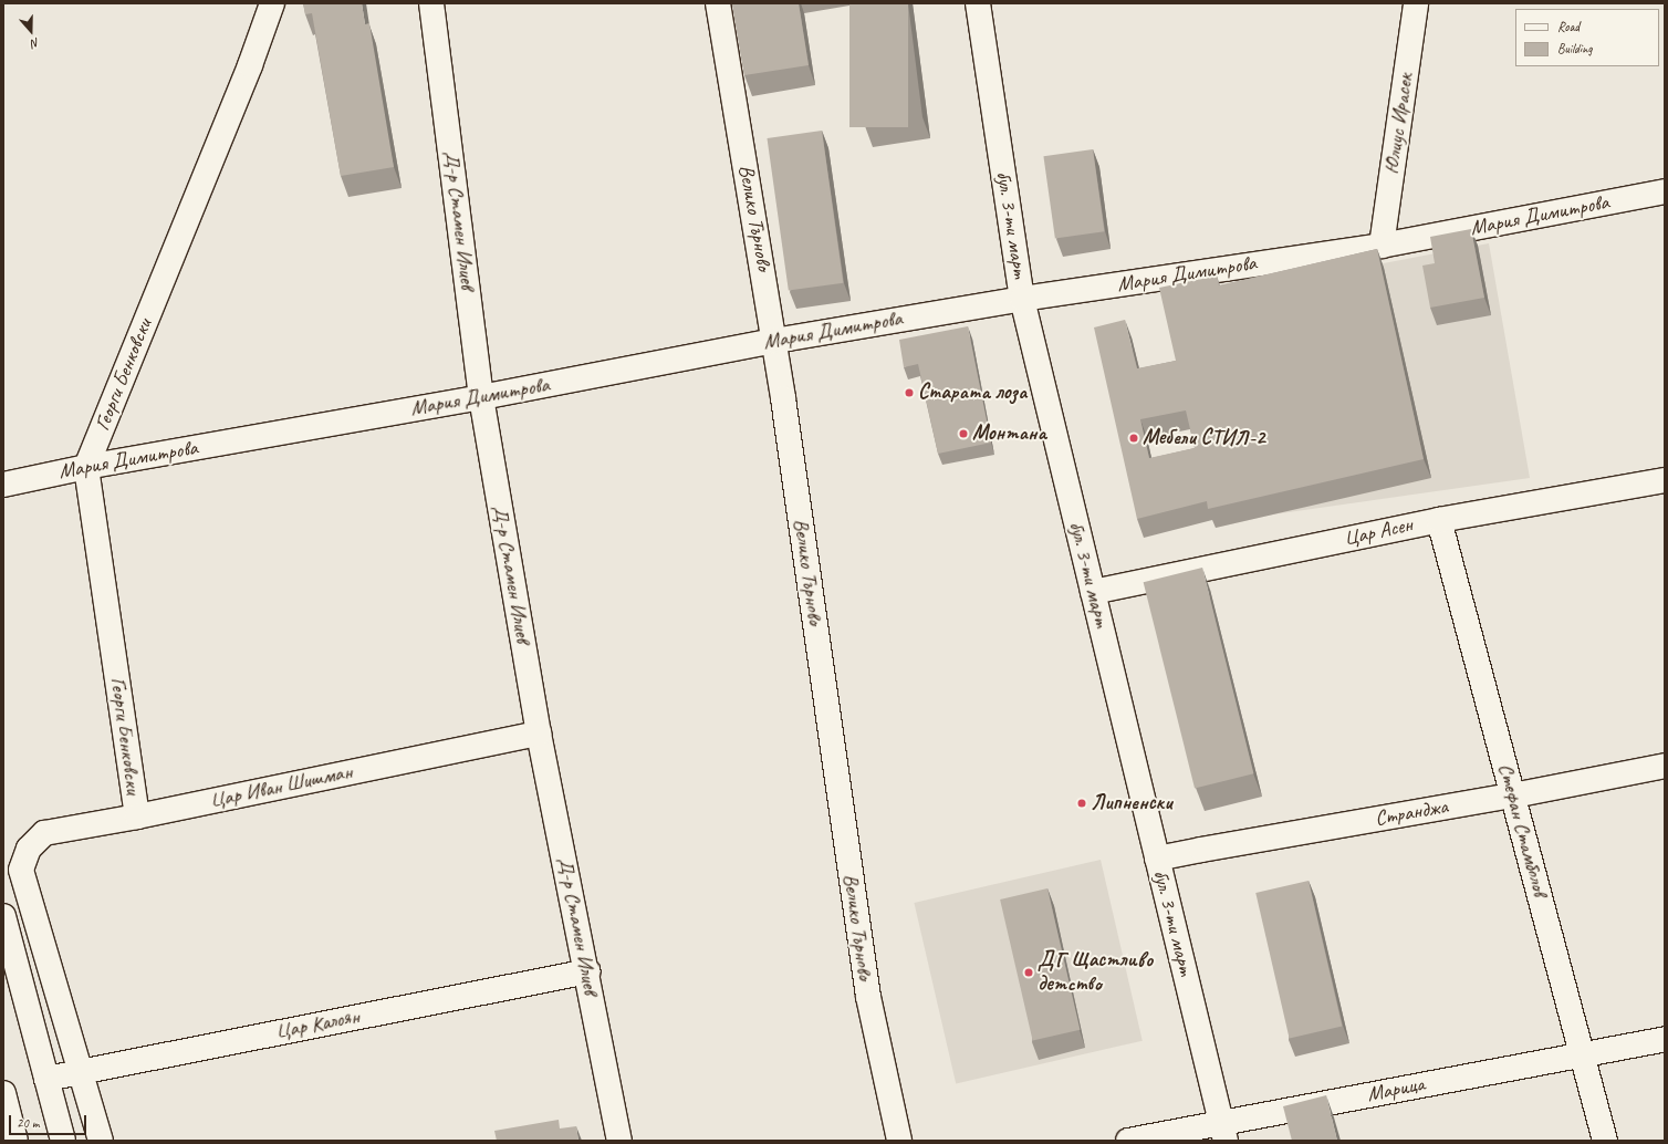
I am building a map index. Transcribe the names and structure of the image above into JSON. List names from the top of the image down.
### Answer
{
  "streets": {
    "street": [
      "Юлиус Ирасек",
      "Мария Димитрова",
      "Велико Търново",
      "Д-р Стамен Илиев",
      "бул. 3-ти март",
      "Георги Бенковски",
      "Цар Асен",
      "Цар Иван Шишман",
      "Странджа",
      "Стефан Стамболов",
      "Цар Калоян",
      "Марица"
    ]
  },
  "crossings": [
    ["Юлиус Ирасек", "Мария Димитрова"],
    ["Мария Димитрова", "Велико Търново"],
    ["Мария Димитрова", "Д-р Стамен Илиев"],
    ["Мария Димитрова", "бул. 3-ти март"],
    ["Мария Димитрова", "Георги Бенковски"],
    ["Д-р Стамен Илиев", "Цар Иван Шишман"],
    ["Д-р Стамен Илиев", "Цар Калоян"],
    ["бул. 3-ти март", "Цар Асен"],
    ["бул. 3-ти март", "Странджа"],
    ["бул. 3-ти март", "Марица"],
    ["Георги Бенковски", "Цар Иван Шишман"],
    ["Цар Асен", "Стефан Стамболов"],
    ["Цар Иван Шишман", "Цар Калоян"],
    ["Странджа", "Стефан Стамболов"],
    ["Стефан Стамболов", "Марица"]
  ],
  "places": [
    "Старата лоза",
    "Монтана",
    "Мебели СТИЛ-2",
    "Липненски",
    "ДГ Щастливо детство"
  ],
  "legend": ["Road", "Building"],
  "scale_bar": "20 m",
  "north": "bottom"
}
